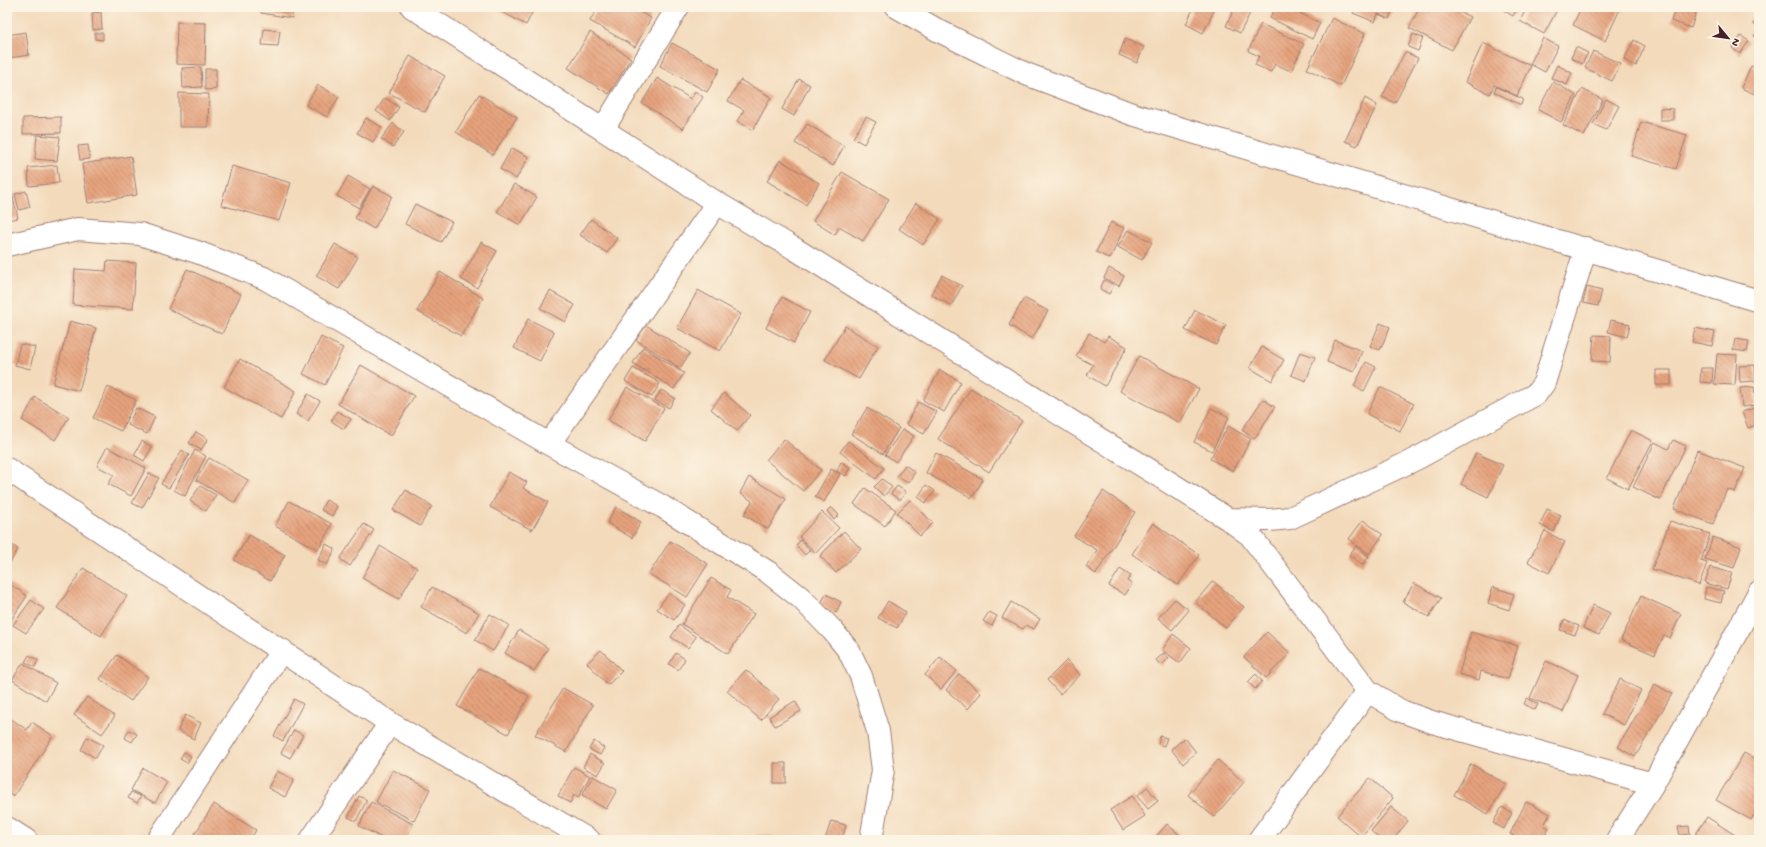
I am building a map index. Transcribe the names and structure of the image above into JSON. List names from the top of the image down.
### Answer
{
  "north": "bottom right"
}
